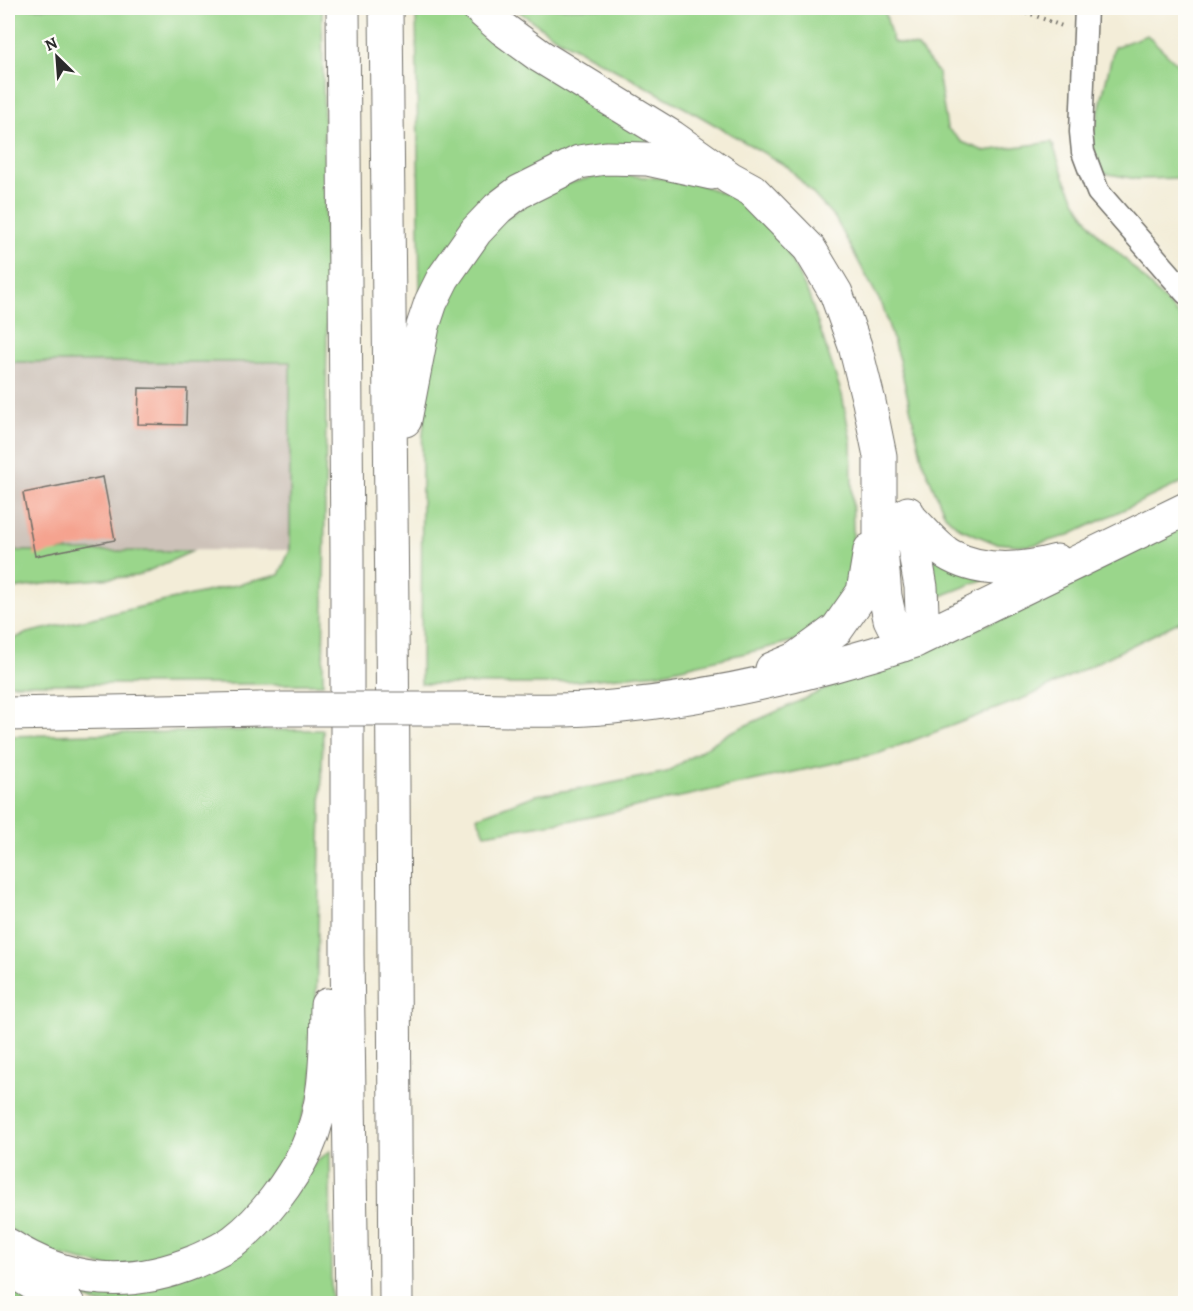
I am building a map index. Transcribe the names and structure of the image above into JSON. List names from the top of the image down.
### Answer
{
  "north": "top left"
}
